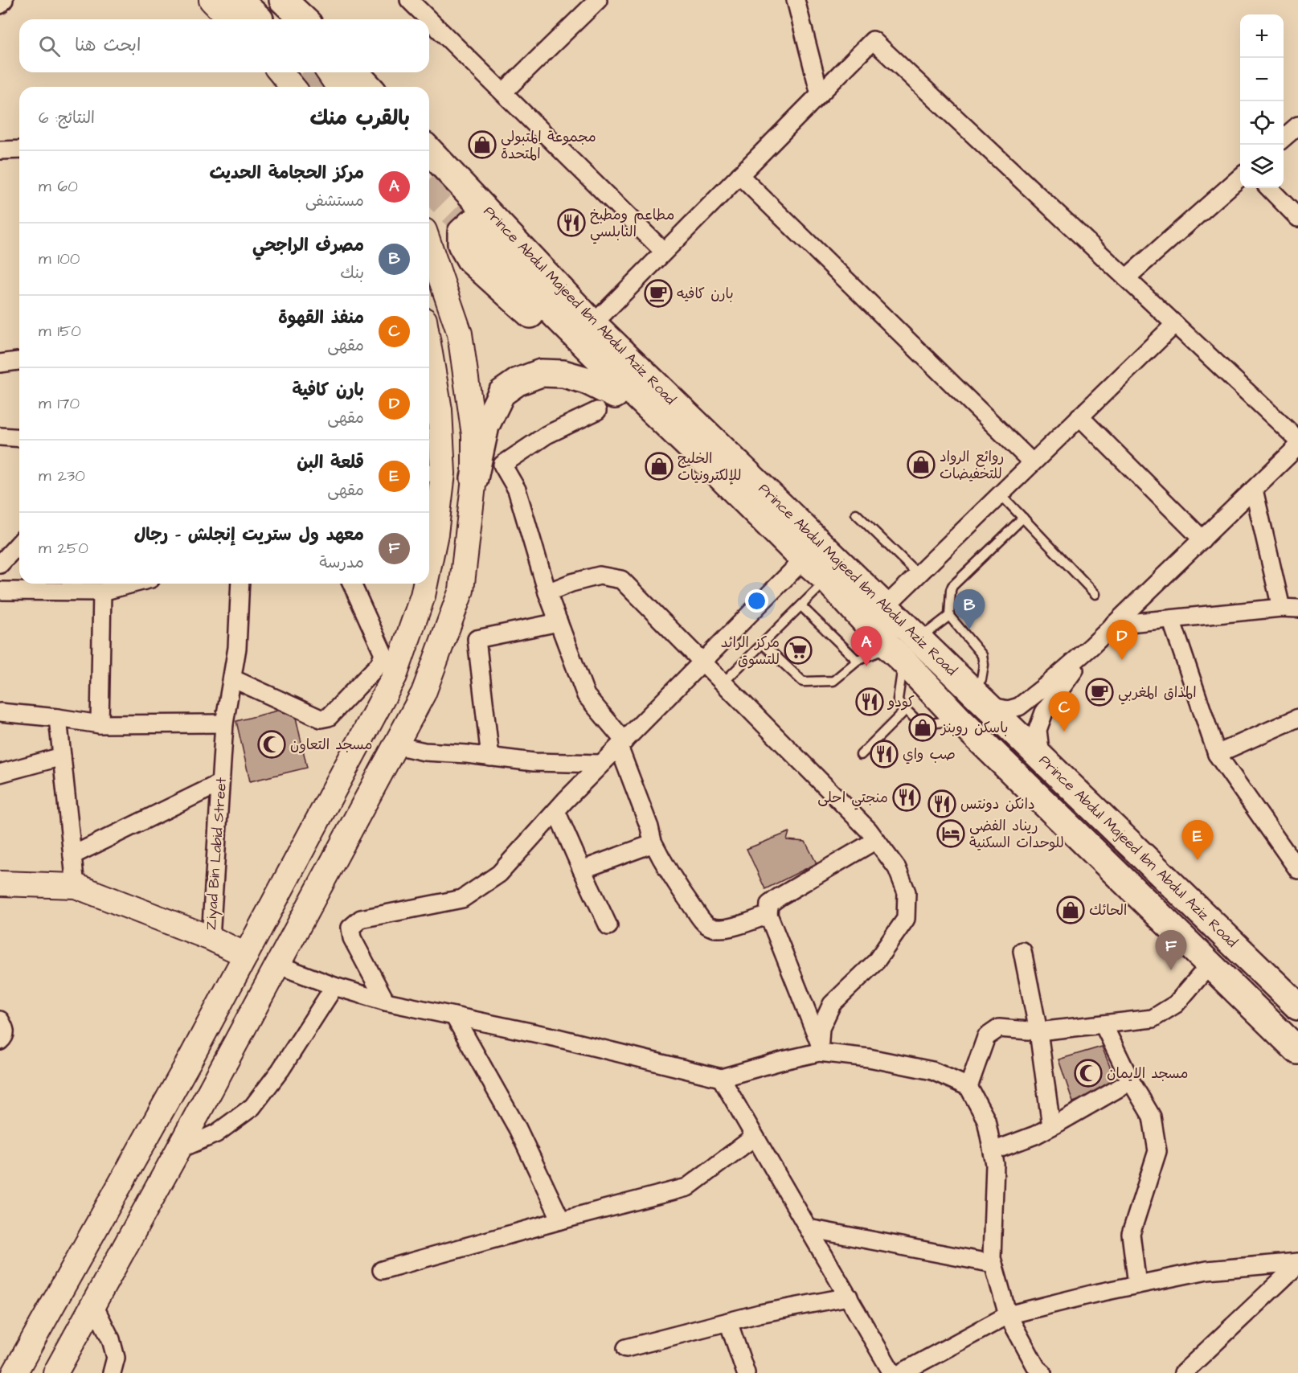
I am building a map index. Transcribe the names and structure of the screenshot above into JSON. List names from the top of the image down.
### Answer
{
  "streets": {
    "main road": ["Prince Abdul Majeed Ibn Abdul Aziz Road", "Ziyad Bin Labid Street"]
  },
  "places": {
    "shop": [
      "مجموعة المتبولي المتحدة",
      "روائع الرواد للتخفيضات",
      "الخليج للإلكترونيات",
      "باسكن روبنز",
      "الحائك"
    ],
    "restaurant": [
      "مطاعم ومطبخ النابلسي",
      "كودو",
      "صب واي",
      "منجتي احلى",
      "دانكن دونتس"
    ],
    "cafe": ["بارن كافيه", "المذاق المغربي"],
    "supermarket": ["مركز الرائد للتسوق"],
    "mosque": ["مسجد التعاون", "مسجد الايمان"],
    "hotel": ["ريناد الفضي للوحدات السكنية"]
  },
  "page": {
    "map_buttons": ["+", "−"],
    "search": "ابحث هنا",
    "heading": ["بالقرب منك", "النتائج: 6"],
    "list": [
      {
        "mark": "A",
        "name": "مركز الحجامة الحديث",
        "note": "مستشفى",
        "value": "60 m"
      },
      {
        "mark": "B",
        "name": "مصرف الراجحي",
        "note": "بنك",
        "value": "100 m"
      },
      {
        "mark": "C",
        "name": "منفذ القهوة",
        "note": "مقهى",
        "value": "150 m"
      },
      {
        "mark": "D",
        "name": "بارن كافية",
        "note": "مقهى",
        "value": "170 m"
      },
      {
        "mark": "E",
        "name": "قلعة البن",
        "note": "مقهى",
        "value": "230 m"
      },
      {
        "mark": "F",
        "name": "معهد ول ستريت إنجلش - رجال",
        "note": "مدرسة",
        "value": "250 m"
      }
    ],
    "pins": [
      "B",
      "D",
      "A",
      "C",
      "E",
      "F"
    ]
  }
}
